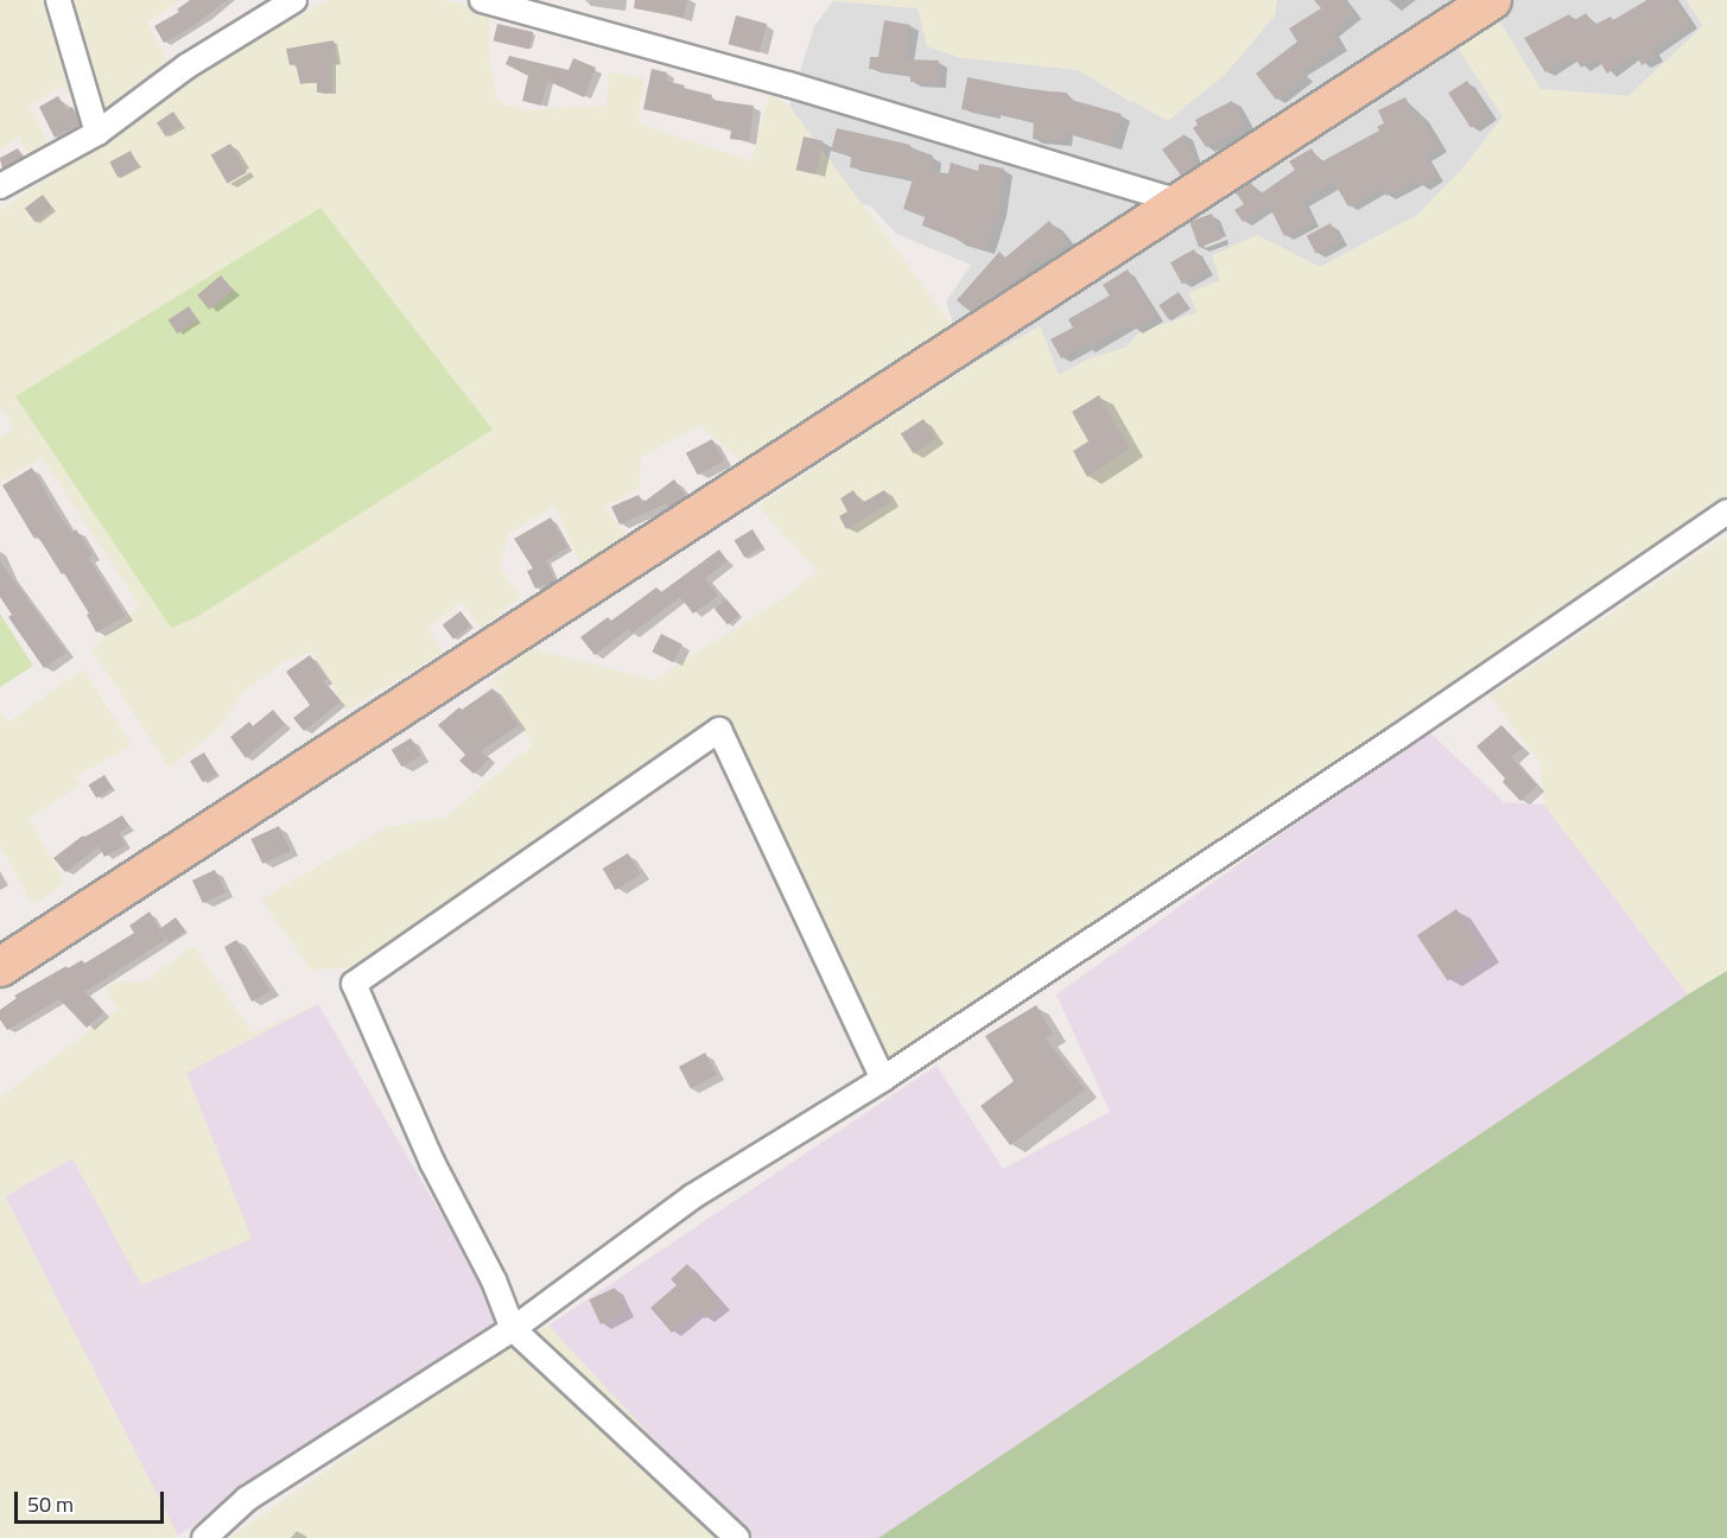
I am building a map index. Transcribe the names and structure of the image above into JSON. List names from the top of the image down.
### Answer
{
  "scale_bar": "50 m"
}
